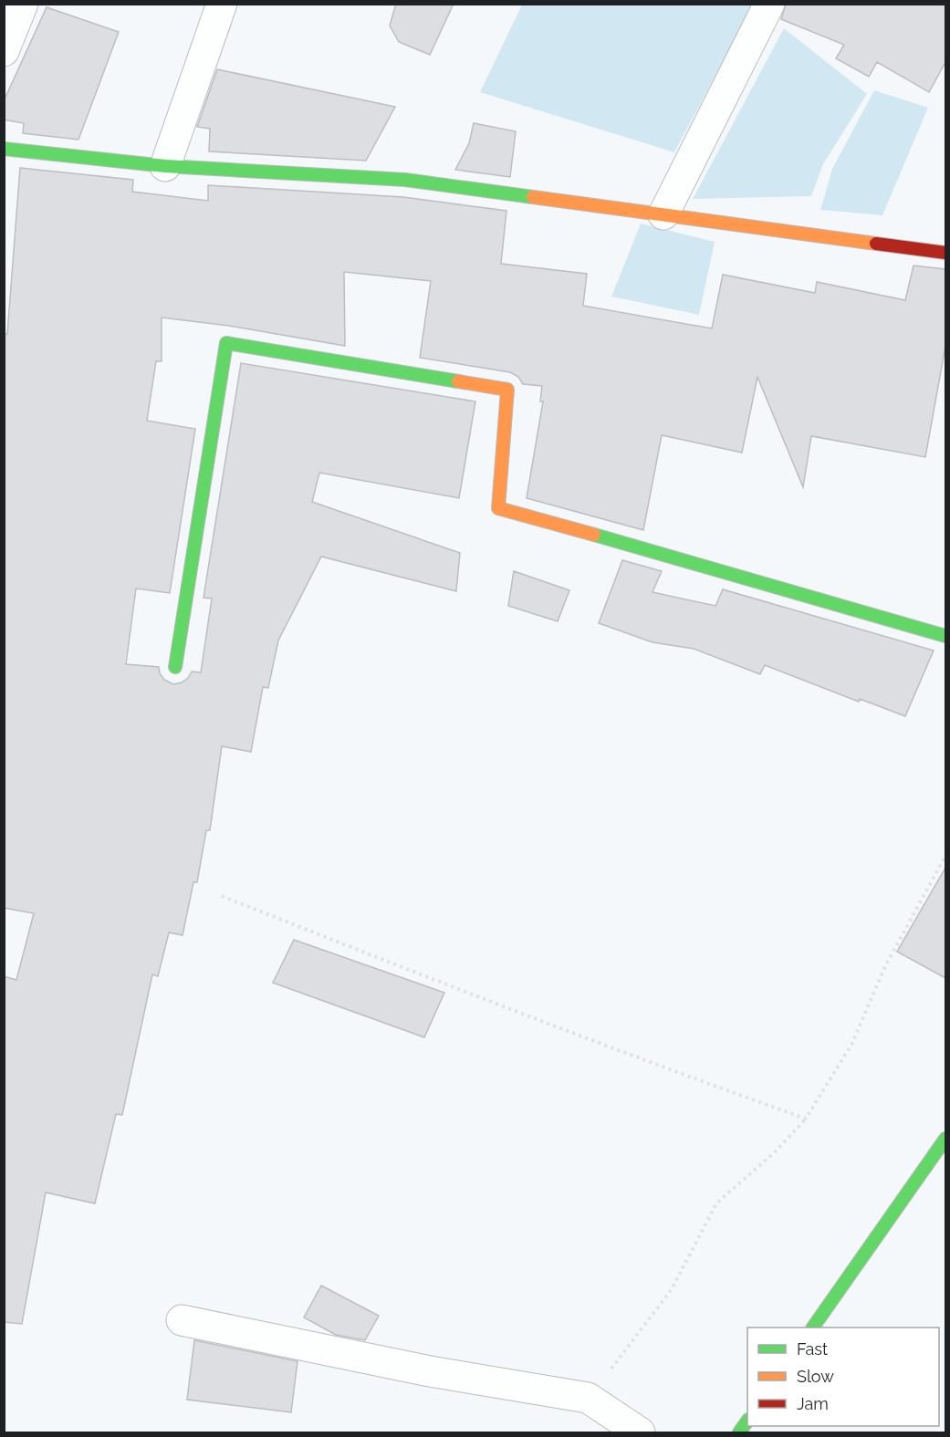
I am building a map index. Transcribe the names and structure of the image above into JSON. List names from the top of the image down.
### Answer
{
  "legend": ["Fast", "Slow", "Jam"]
}
